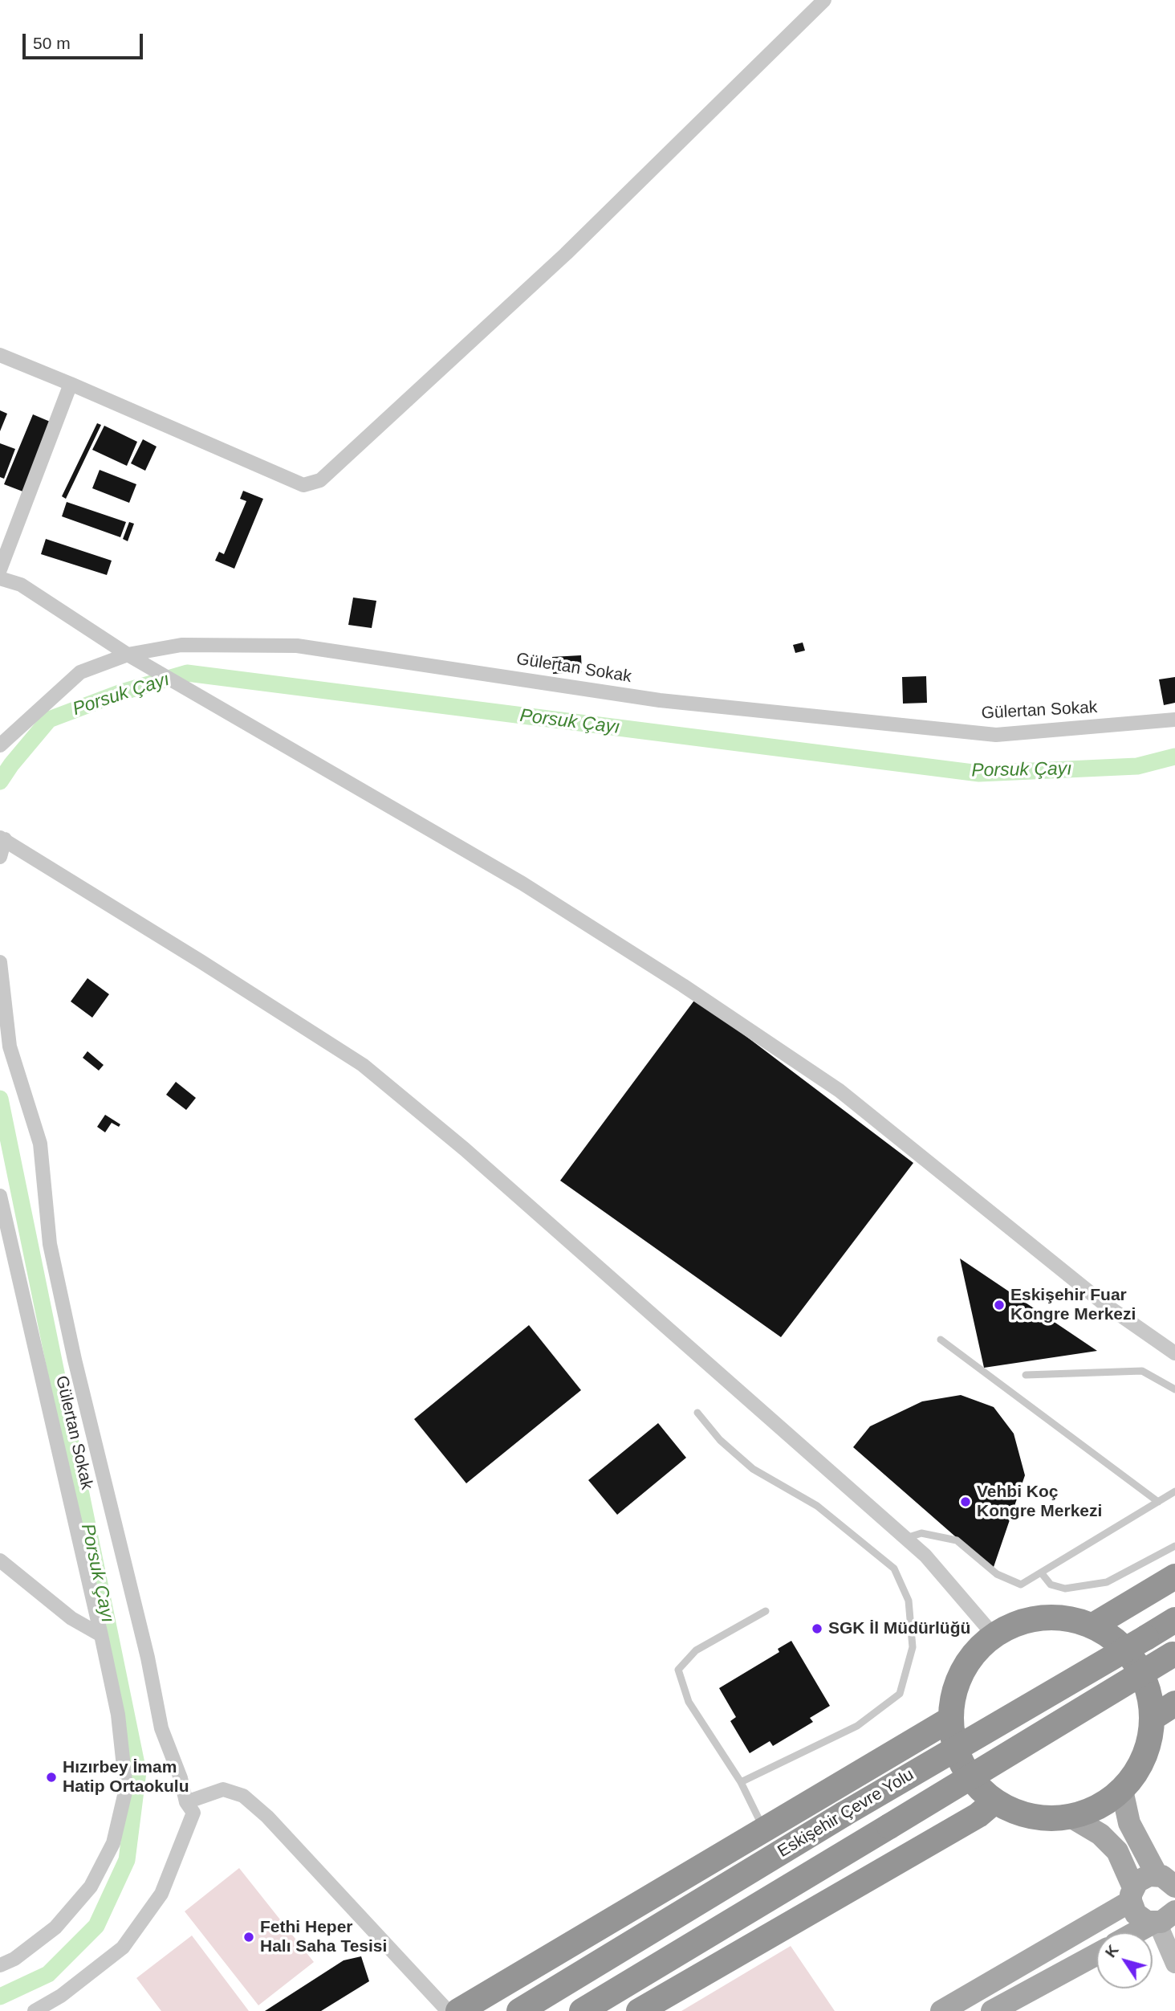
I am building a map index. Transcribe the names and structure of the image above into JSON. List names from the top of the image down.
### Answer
{
  "streets": {
    "highway": ["Eskişehir Çevre Yolu"],
    "street": ["Gülertan Sokak"]
  },
  "water": ["Porsuk Çayı"],
  "places": [
    "Eskişehir Fuar Kongre Merkezi",
    "Vehbi Koç Kongre Merkezi",
    "SGK İl Müdürlüğü",
    "Hızırbey İmam Hatip Ortaokulu",
    "Fethi Heper Halı Saha Tesisi"
  ],
  "scale_bar": "50 m",
  "north": "top left"
}
